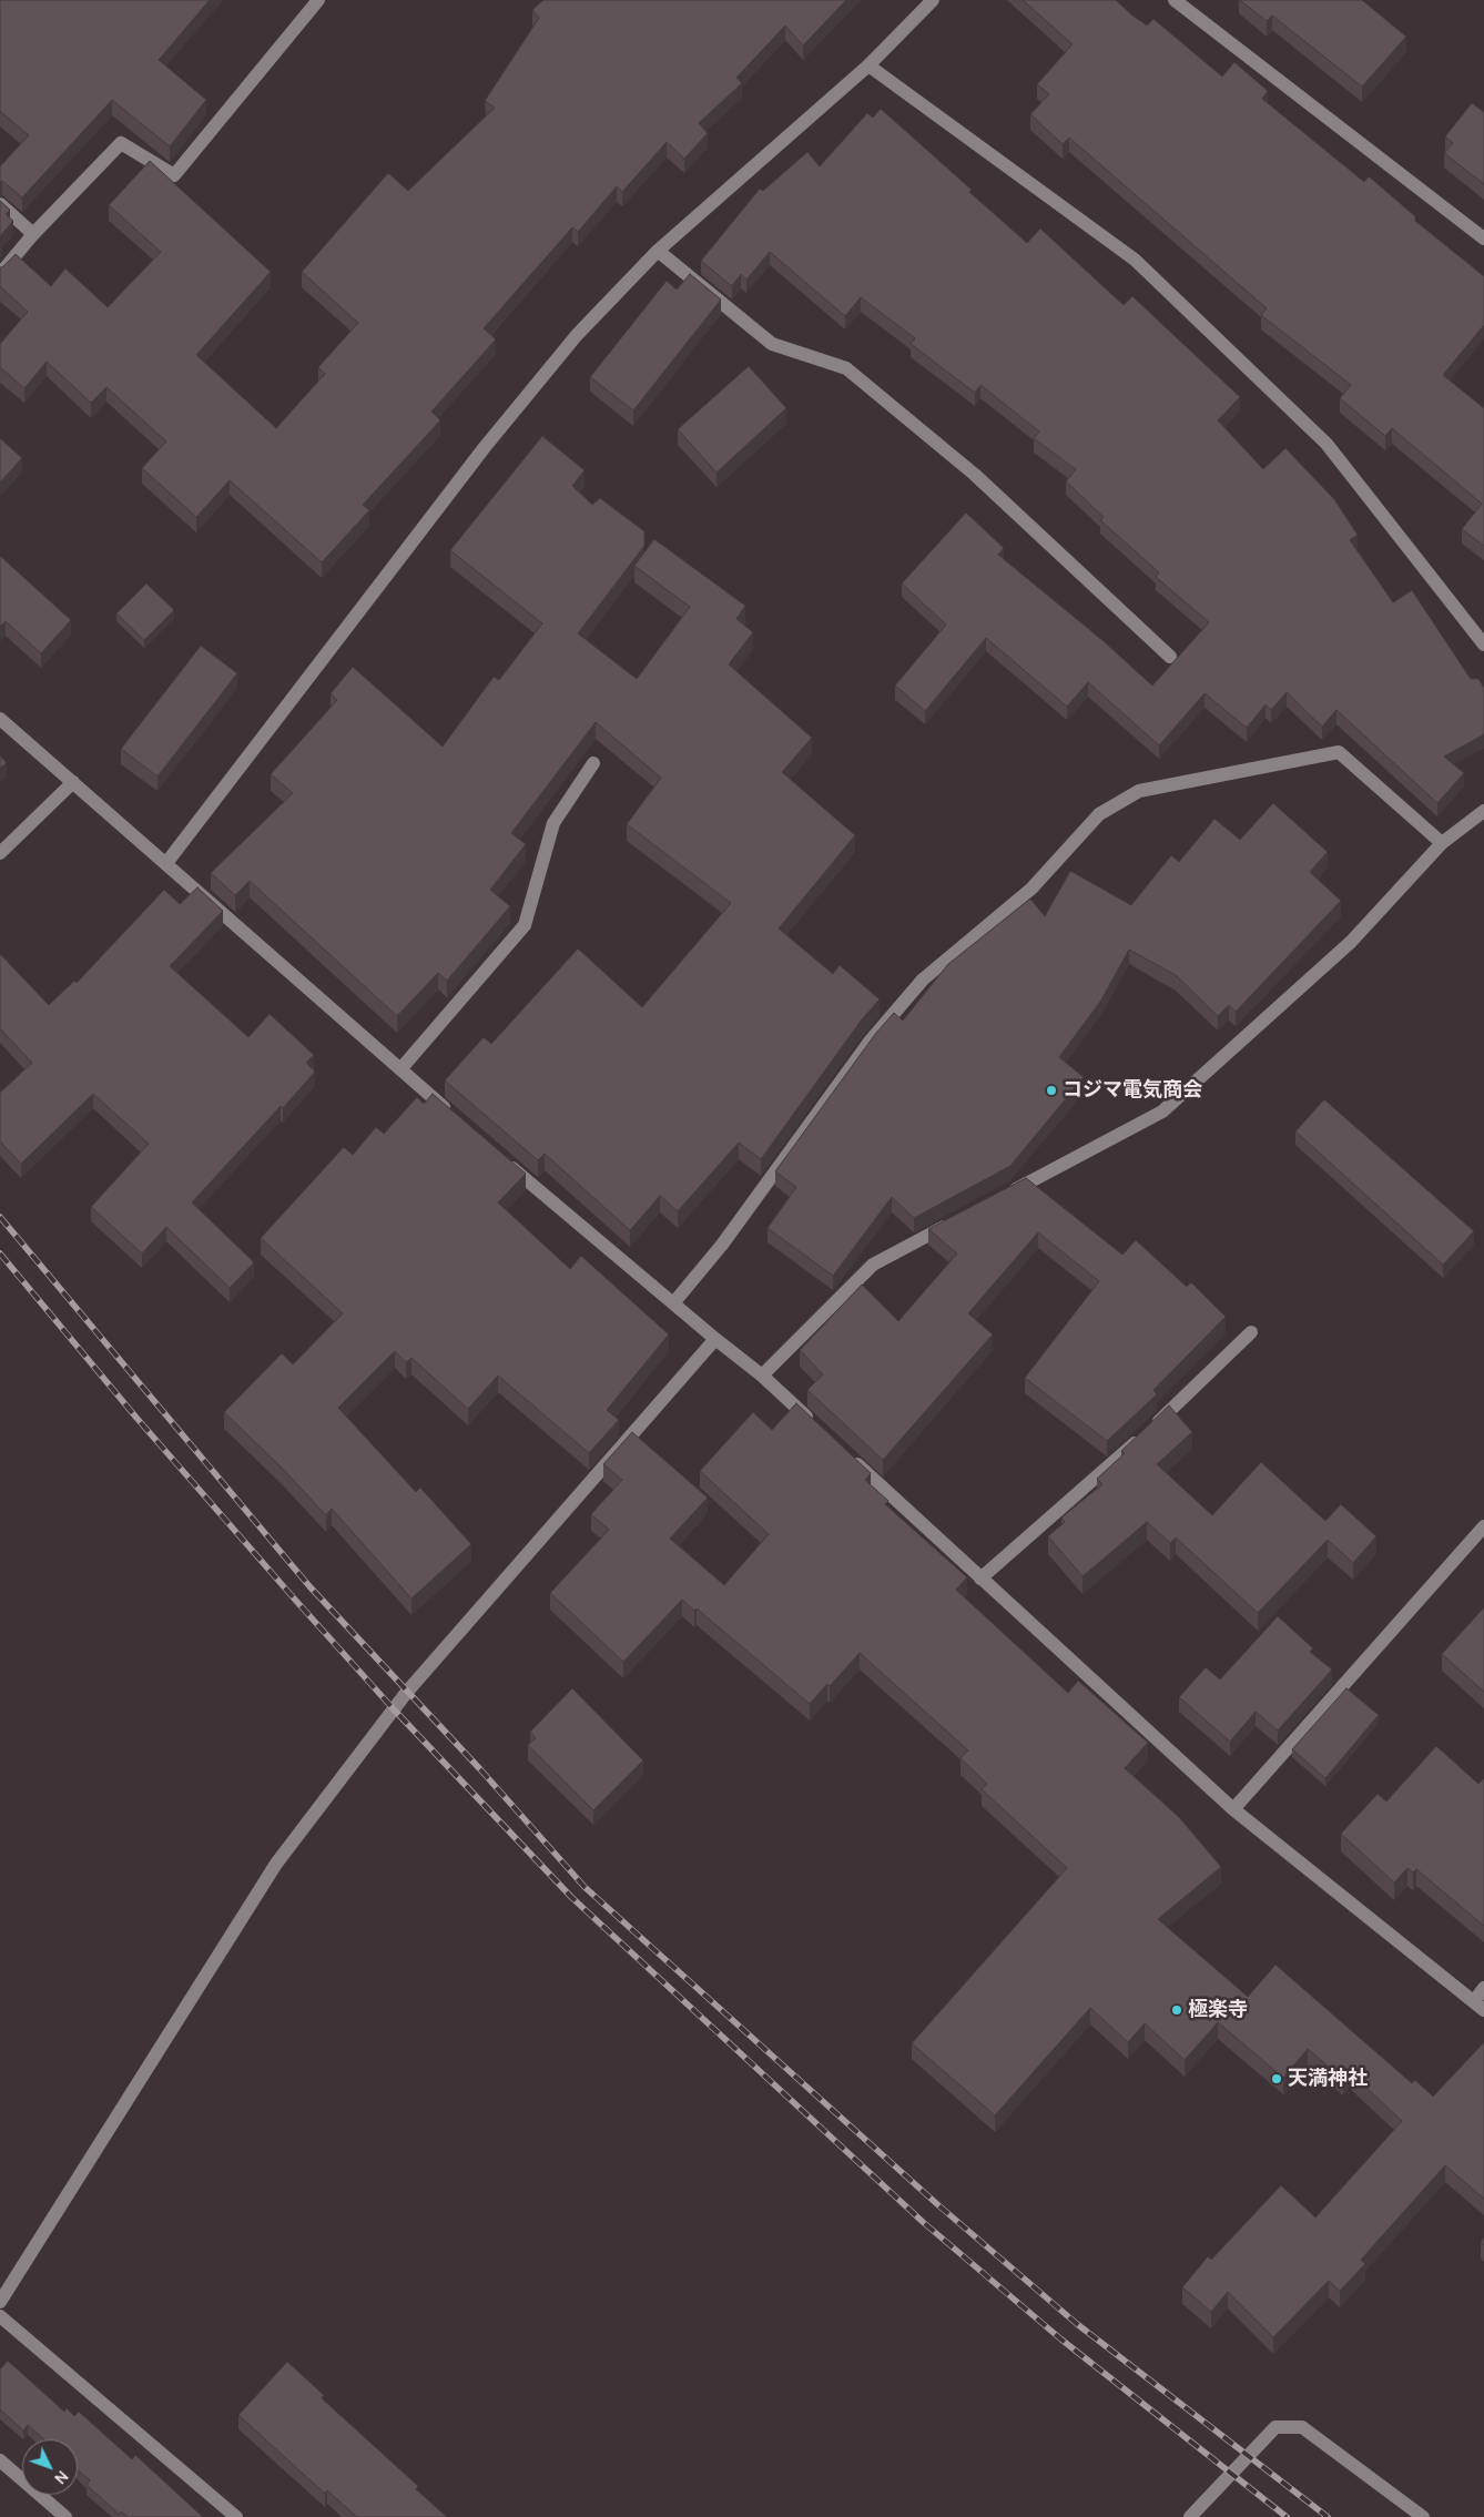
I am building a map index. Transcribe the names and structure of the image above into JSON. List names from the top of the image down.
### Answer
{
  "places": ["コジマ電気商会", "極楽寺", "天満神社"],
  "north": "bottom right"
}
